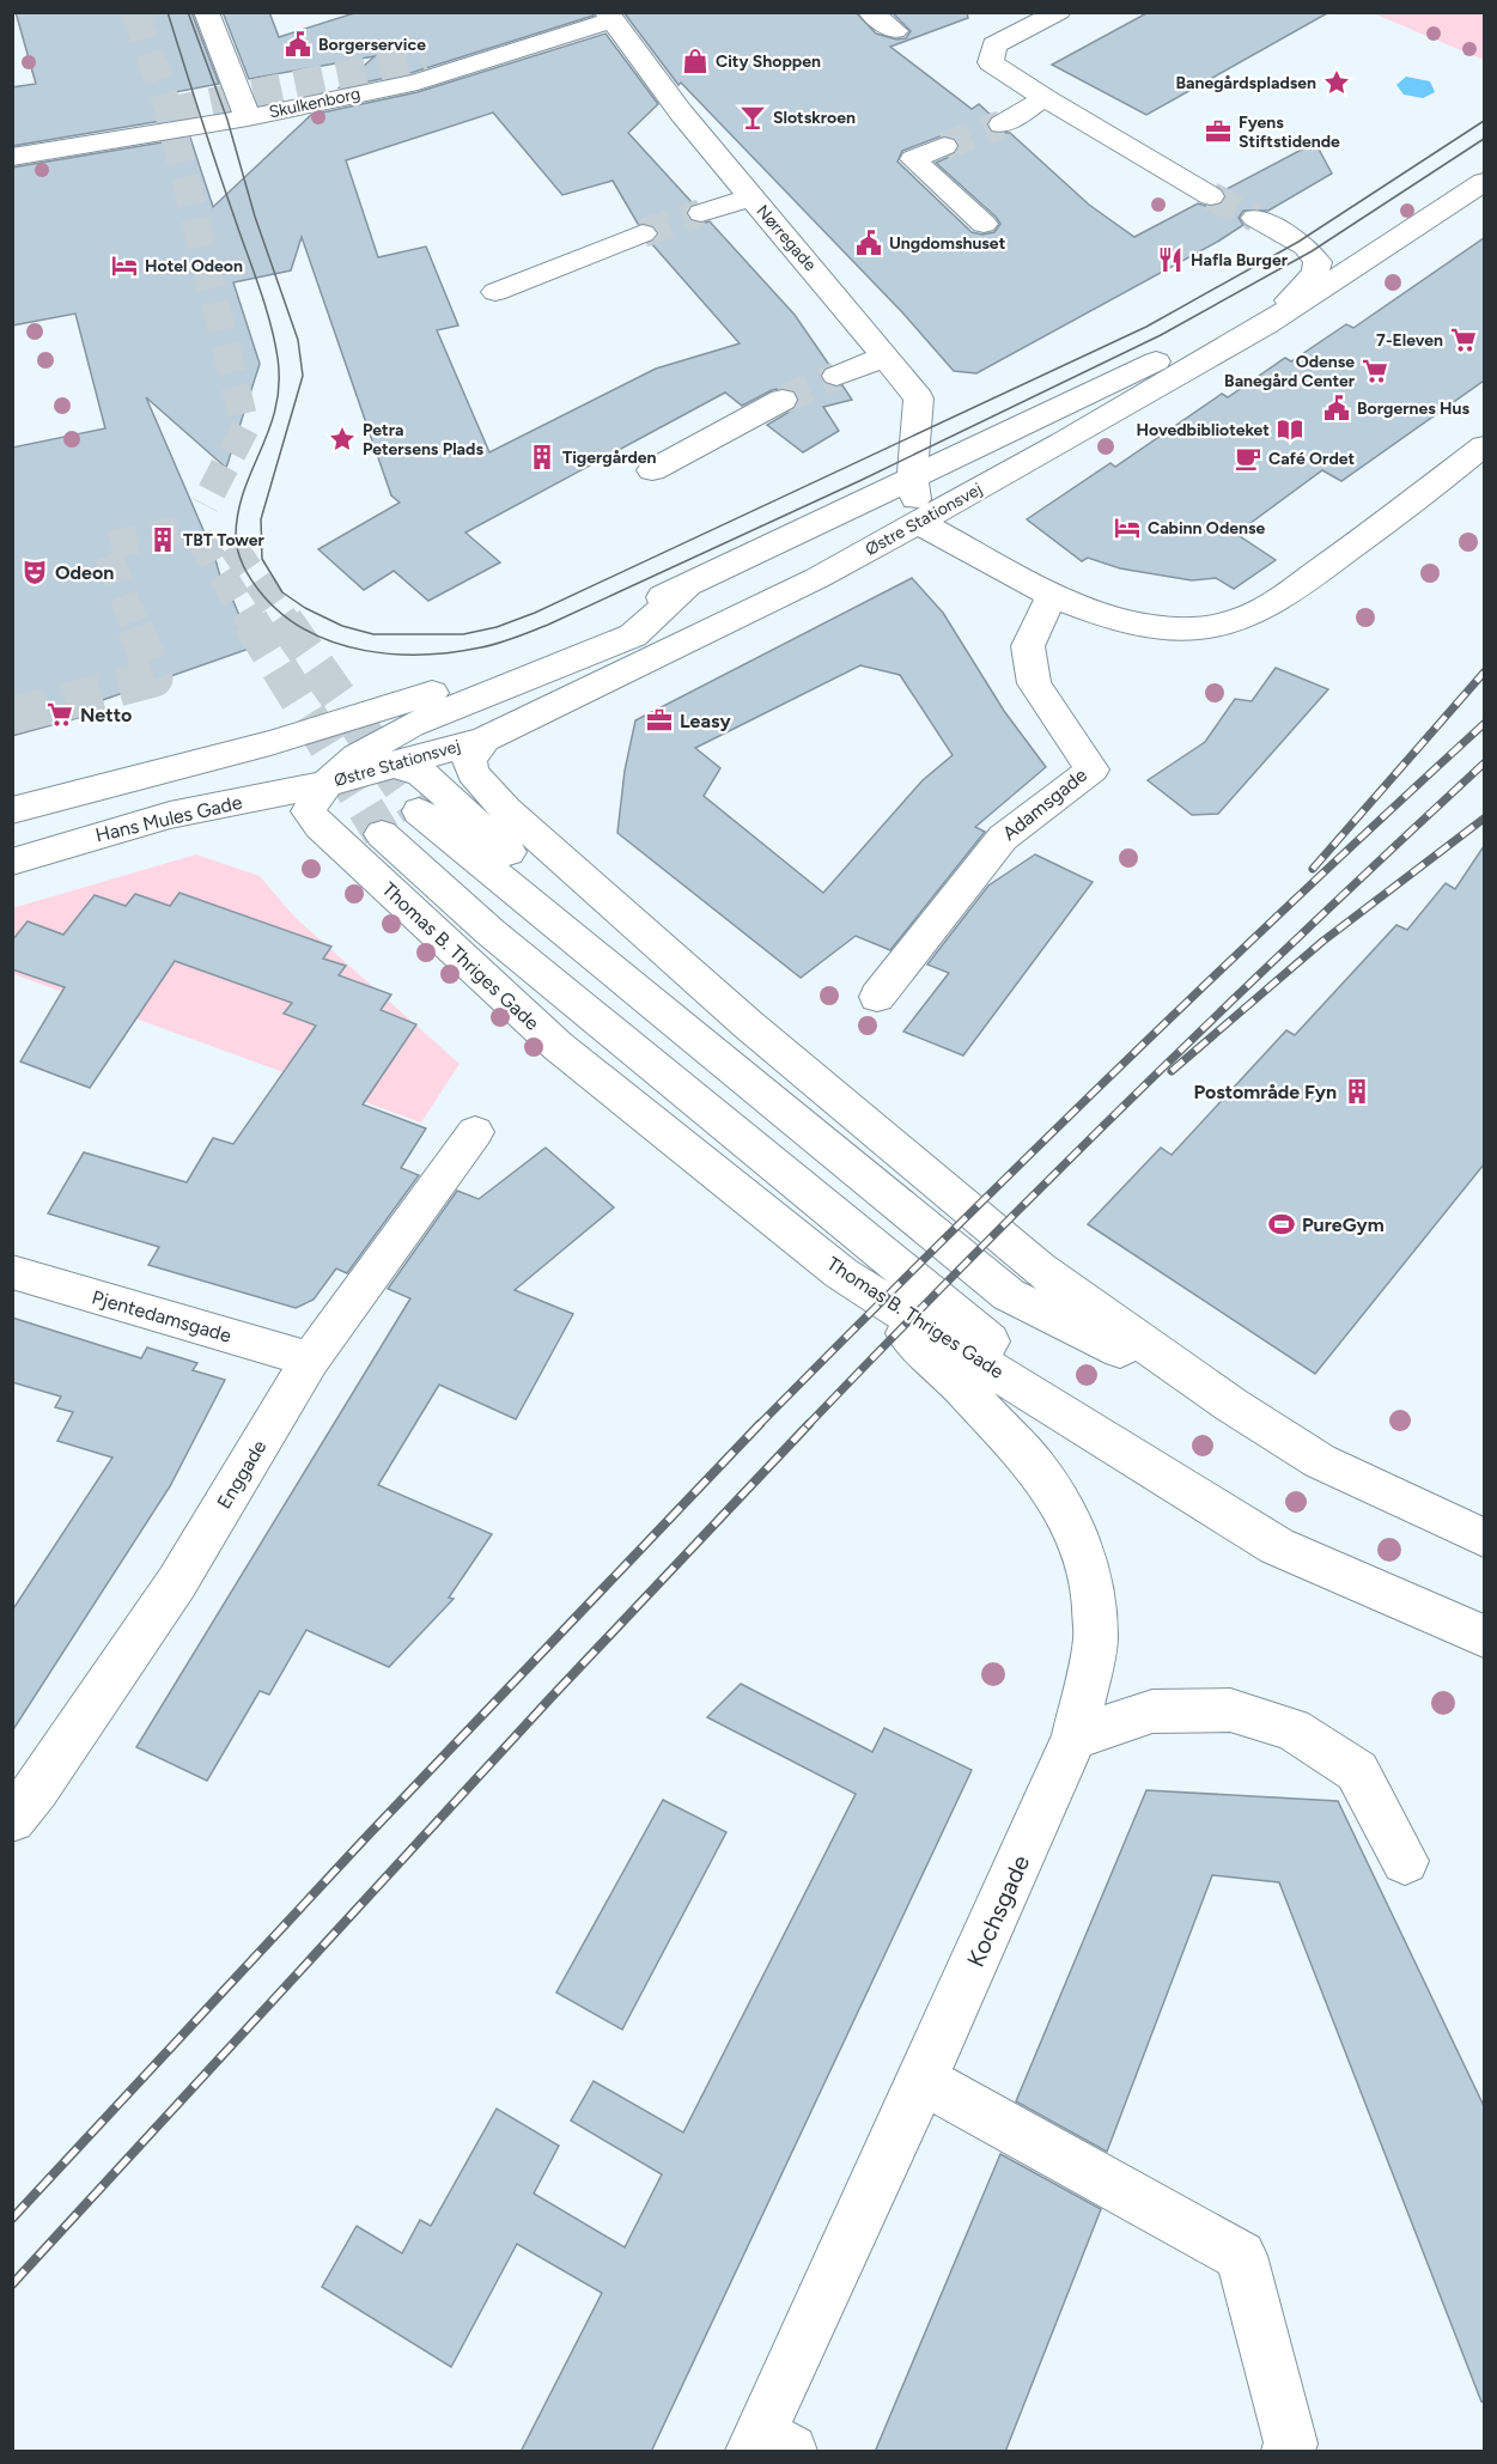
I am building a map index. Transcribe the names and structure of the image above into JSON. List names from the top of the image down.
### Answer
{
  "streets": {
    "street": [
      "Skulkenborg",
      "Nørregade",
      "Østre Stationsvej",
      "Adamsgade",
      "Hans Mules Gade",
      "Thomas B. Thriges Gade",
      "Pjentedamsgade",
      "Enggade",
      "Kochsgade"
    ]
  },
  "crossings": [
    ["Skulkenborg", "Nørregade"],
    ["Nørregade", "Østre Stationsvej"],
    ["Østre Stationsvej", "Hans Mules Gade"],
    ["Østre Stationsvej", "Thomas B. Thriges Gade"],
    ["Hans Mules Gade", "Thomas B. Thriges Gade"],
    ["Thomas B. Thriges Gade", "Kochsgade"],
    ["Pjentedamsgade", "Enggade"]
  ],
  "places": {
    "public building": ["Borgerservice", "Ungdomshuset", "Borgernes Hus"],
    "shop": ["City Shoppen"],
    "place": ["Banegårdspladsen", "Petra Petersens Plads"],
    "bar": ["Slotskroen"],
    "office": ["Fyens Stiftstidende", "Leasy"],
    "restaurant": ["Hafla Burger"],
    "hotel": ["Hotel Odeon", "Cabinn Odense"],
    "supermarket": ["7-Eleven", "Odense Banegård Center", "Netto"],
    "library": ["Hovedbiblioteket"],
    "building": ["Tigergården", "TBT Tower", "Postområde Fyn"],
    "cafe": ["Café Ordet"],
    "theatre": ["Odeon"],
    "sports": ["PureGym"]
  }
}
